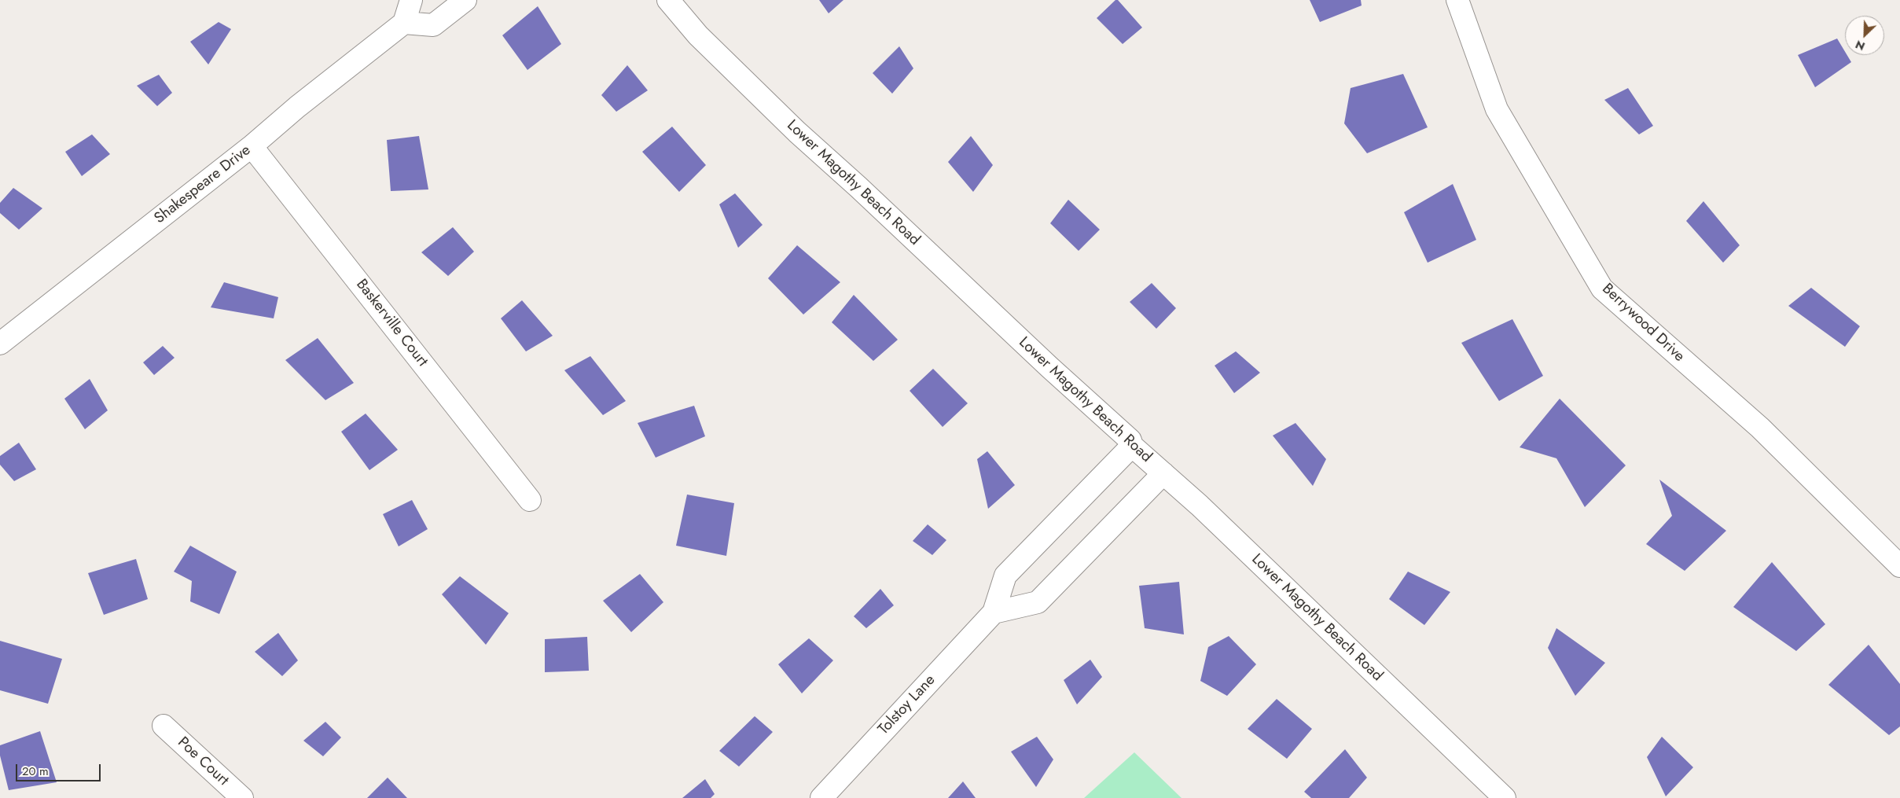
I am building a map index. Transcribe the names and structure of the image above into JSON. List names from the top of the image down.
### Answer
{
  "streets": {
    "street": [
      "Lower Magothy Beach Road",
      "Shakespeare Drive",
      "Baskerville Court",
      "Berrywood Drive",
      "Tolstoy Lane",
      "Poe Court"
    ]
  },
  "crossings": [
    ["Lower Magothy Beach Road", "Tolstoy Lane"],
    ["Shakespeare Drive", "Baskerville Court"]
  ],
  "scale_bar": "20 m",
  "north": "bottom left"
}
